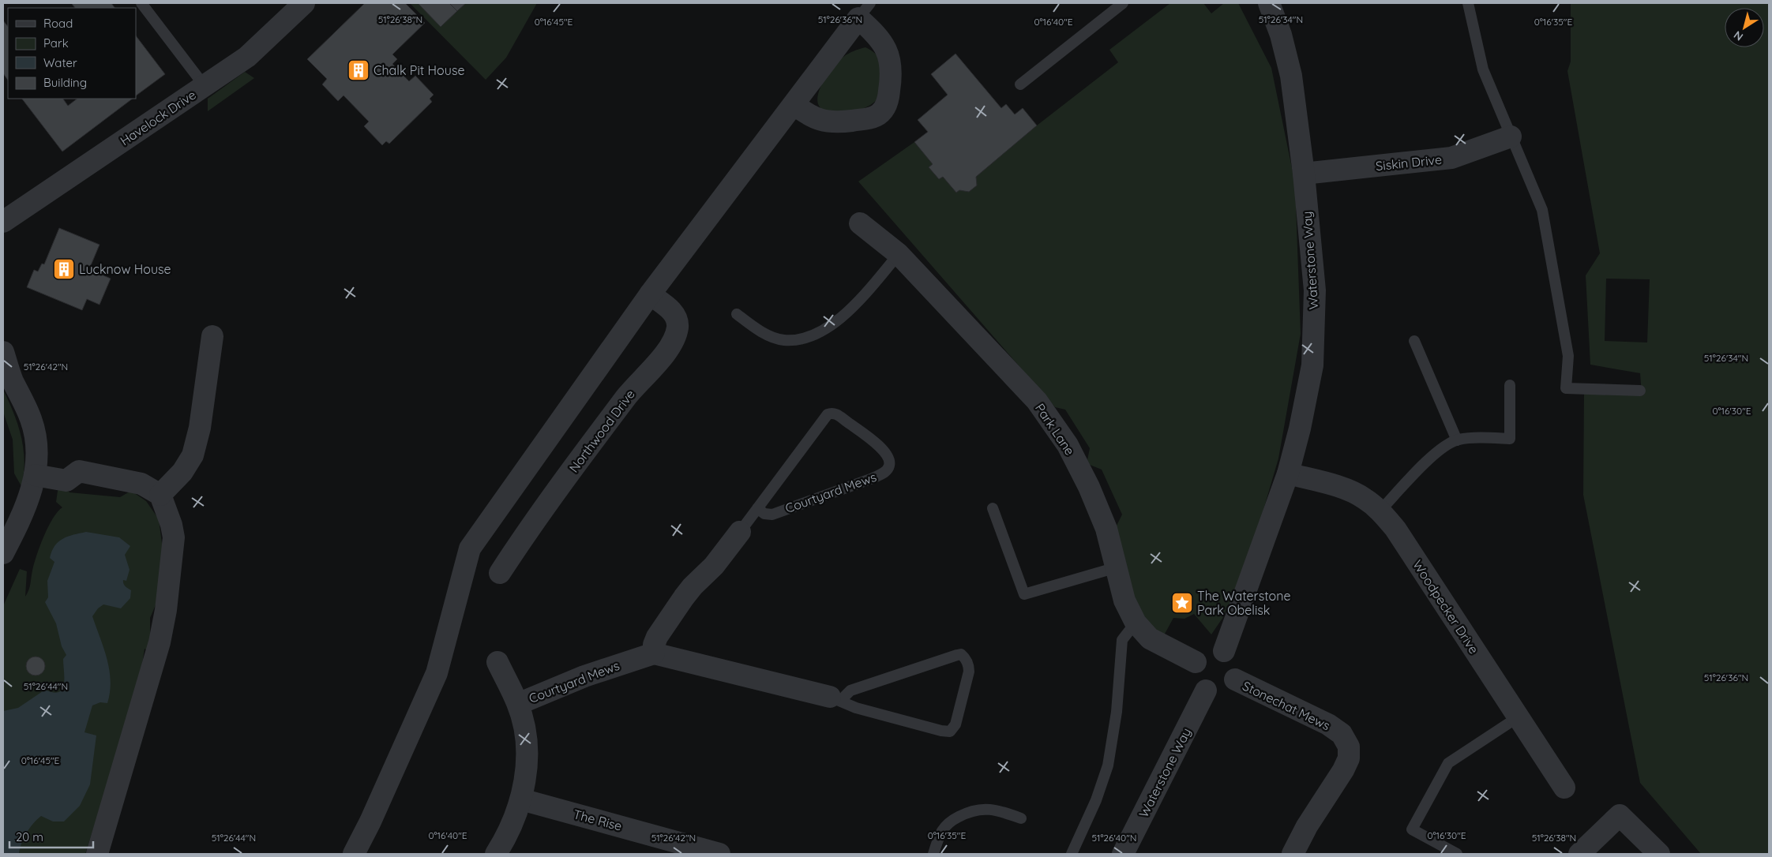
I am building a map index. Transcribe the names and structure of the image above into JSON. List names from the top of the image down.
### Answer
{
  "streets": {
    "street": [
      "Havelock Drive",
      "Siskin Drive",
      "Waterstone Way",
      "Park Lane",
      "Northwood Drive",
      "Courtyard Mews",
      "Woodpecker Drive",
      "Stonechat Mews",
      "The Rise"
    ]
  },
  "crossings": [
    ["Siskin Drive", "Waterstone Way"],
    ["Waterstone Way", "Park Lane"],
    ["Waterstone Way", "Woodpecker Drive"],
    ["Waterstone Way", "Stonechat Mews"],
    ["Park Lane", "Stonechat Mews"]
  ],
  "places": {
    "building": ["Chalk Pit House", "Lucknow House"],
    "place": ["The Waterstone Park Obelisk"]
  },
  "legend": [
    "Road",
    "Park",
    "Water",
    "Building"
  ],
  "scale_bar": "20 m",
  "north": "bottom left",
  "coordinates": [
    "51°26'38\"N",
    "51°26'36\"N",
    "51°26'34\"N",
    "0°16'45\"E",
    "0°16'35\"E",
    "0°16'40\"E",
    "51°26'42\"N",
    "0°16'30\"E",
    "51°26'44\"N",
    "51°26'40\"N"
  ]
}
